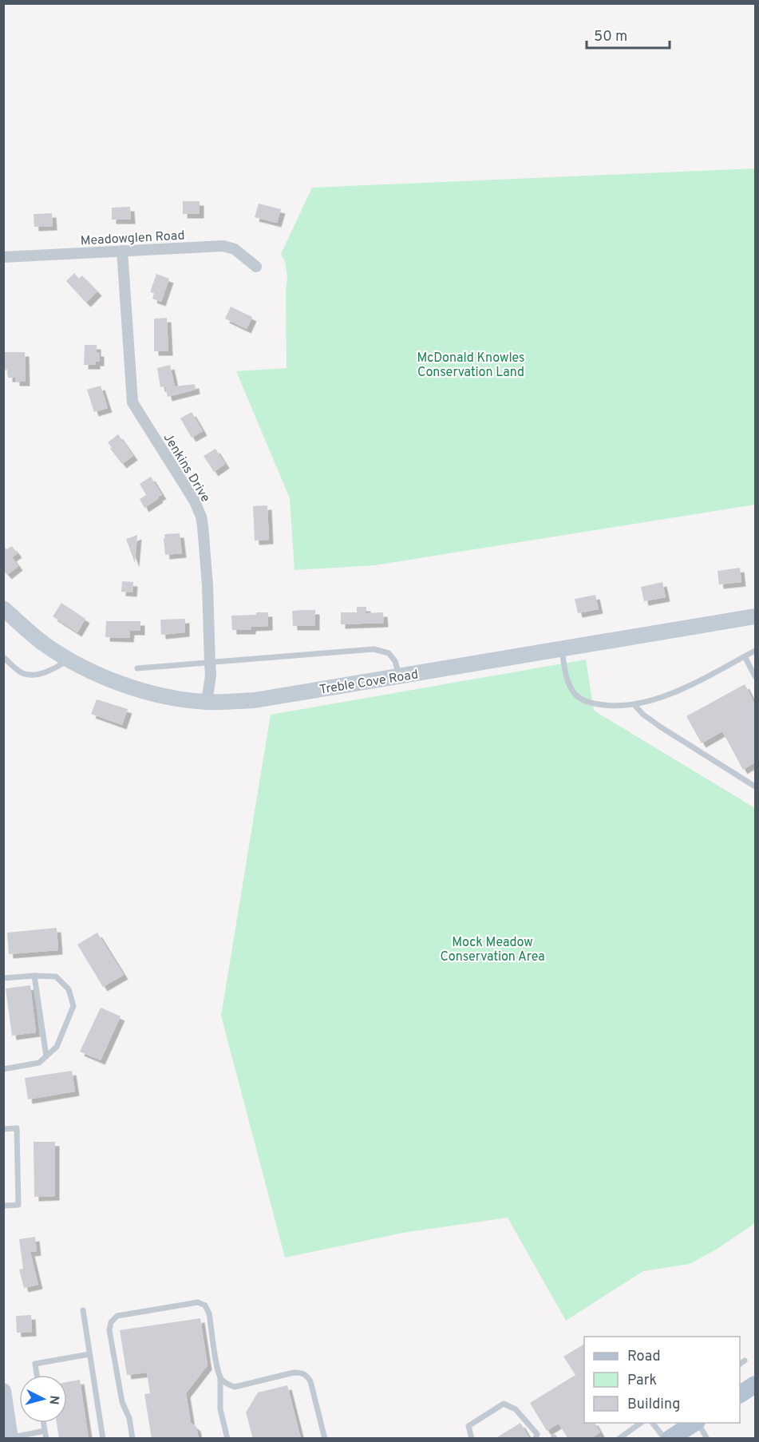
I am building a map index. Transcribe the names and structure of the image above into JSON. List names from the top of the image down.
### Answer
{
  "streets": {
    "main road": ["Treble Cove Road"],
    "street": ["Meadowglen Road", "Jenkins Drive"]
  },
  "crossings": [
    ["Meadowglen Road", "Jenkins Drive"],
    ["Jenkins Drive", "Treble Cove Road"]
  ],
  "parks": ["McDonald Knowles Conservation Land", "Mock Meadow Conservation Area"],
  "legend": ["Road", "Park", "Building"],
  "scale_bar": "50 m",
  "north": "right"
}
